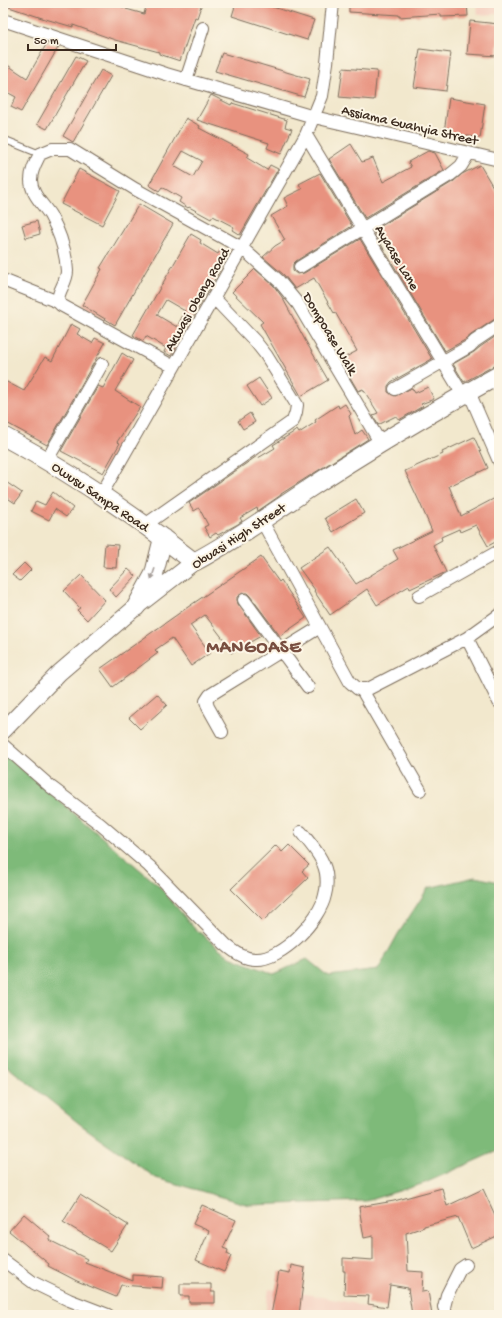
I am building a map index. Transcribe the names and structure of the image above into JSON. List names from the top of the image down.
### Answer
{
  "streets": {
    "main road": ["Owusu Sampa Road", "Obuasi High Street"],
    "street": [
      "Assiama Guahyia Street",
      "Ayaase Lane",
      "Akwasi Obeng Road",
      "Dompoase Walk"
    ]
  },
  "crossings": [
    ["Assiama Guahyia Street", "Akwasi Obeng Road"],
    ["Ayaase Lane", "Akwasi Obeng Road"],
    ["Ayaase Lane", "Obuasi High Street"],
    ["Akwasi Obeng Road", "Dompoase Walk"],
    ["Akwasi Obeng Road", "Owusu Sampa Road"],
    ["Dompoase Walk", "Obuasi High Street"],
    ["Owusu Sampa Road", "Obuasi High Street"]
  ],
  "districts": ["MANGOASE"],
  "scale_bar": "50 m"
}
